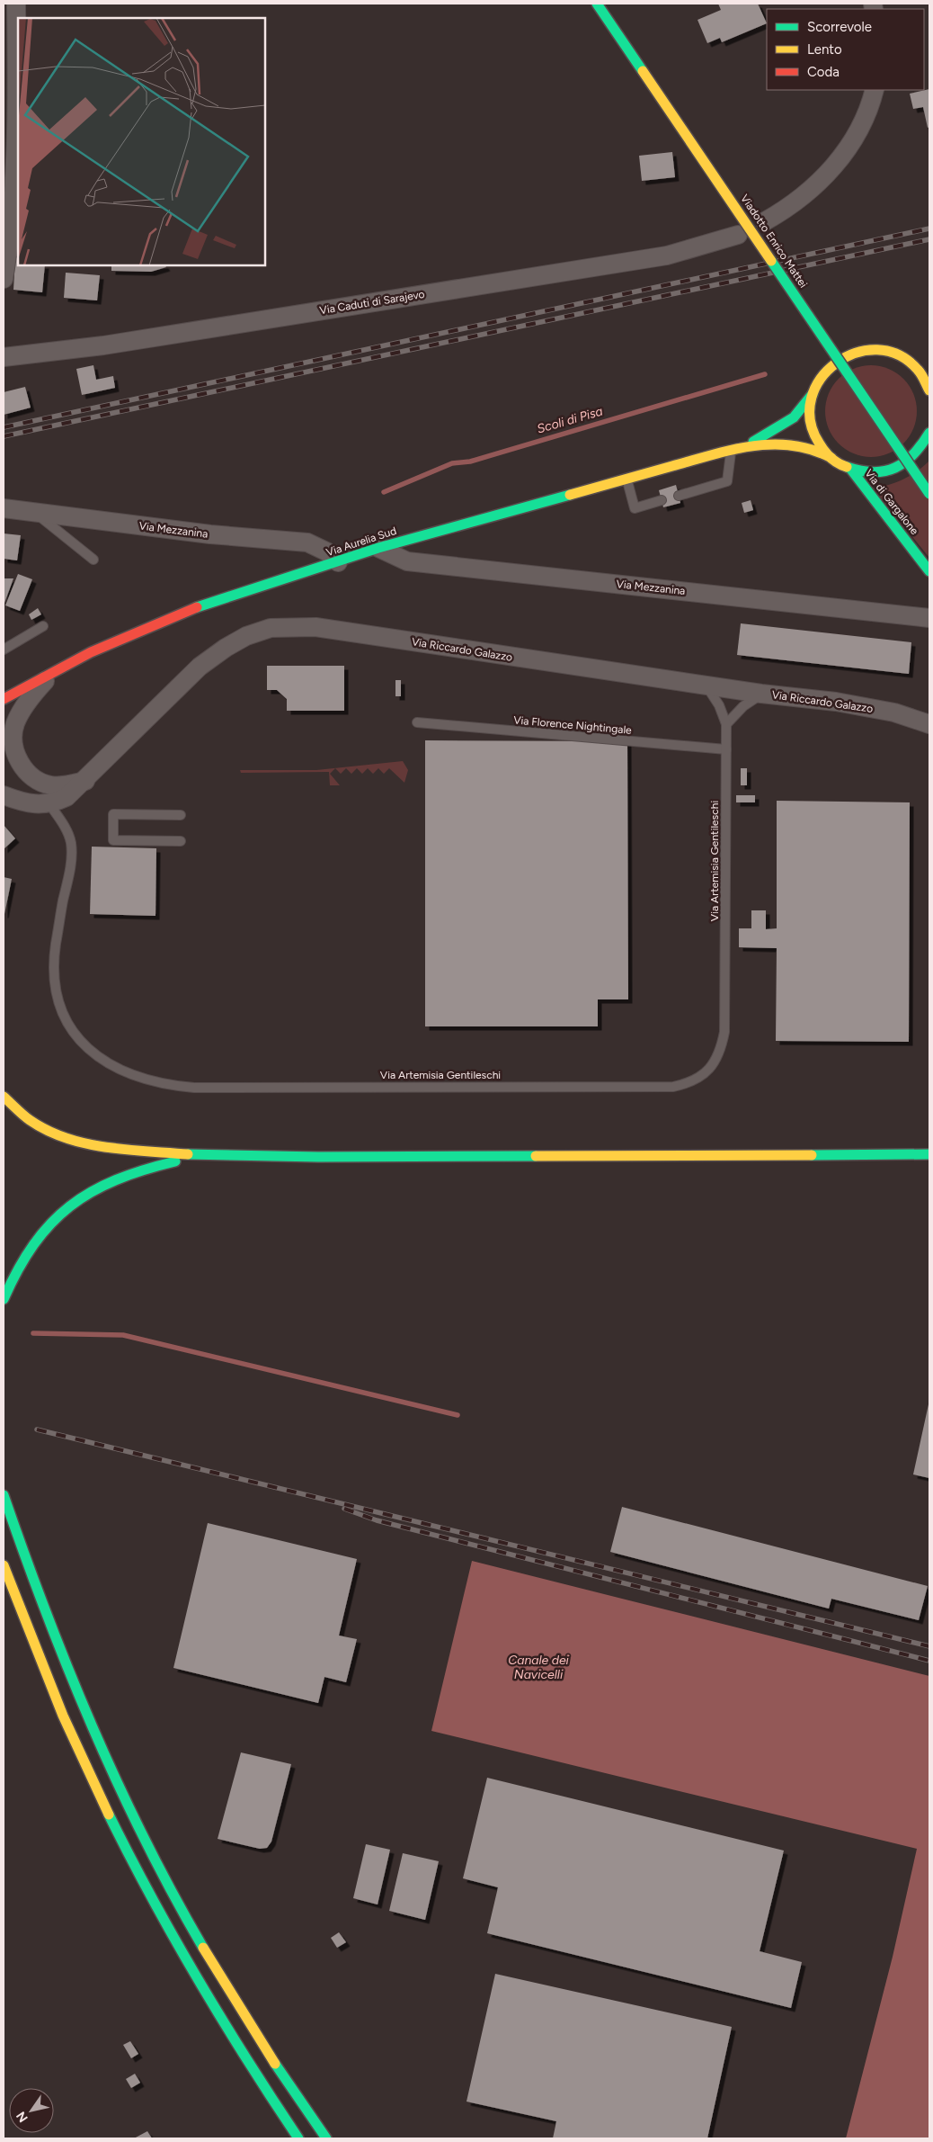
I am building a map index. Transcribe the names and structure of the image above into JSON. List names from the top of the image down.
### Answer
{
  "streets": {
    "main road": ["Viadotto Enrico Mattei", "Via di Gargalone", "Via Aurelia Sud"],
    "street": ["Via Caduti di Sarajevo", "Via Mezzanina", "Via Riccardo Galazzo"],
    "lane": ["Via Florence Nightingale", "Via Artemisia Gentileschi"]
  },
  "crossings": [
    ["Via di Gargalone", "Via Aurelia Sud"],
    ["Via Mezzanina", "Via Aurelia Sud"],
    ["Via Riccardo Galazzo", "Via Artemisia Gentileschi"],
    ["Via Florence Nightingale", "Via Artemisia Gentileschi"]
  ],
  "water": ["Scoli di Pisa", "Canale dei Navicelli"],
  "legend": ["Scorrevole", "Lento", "Coda"],
  "north": "bottom left"
}
